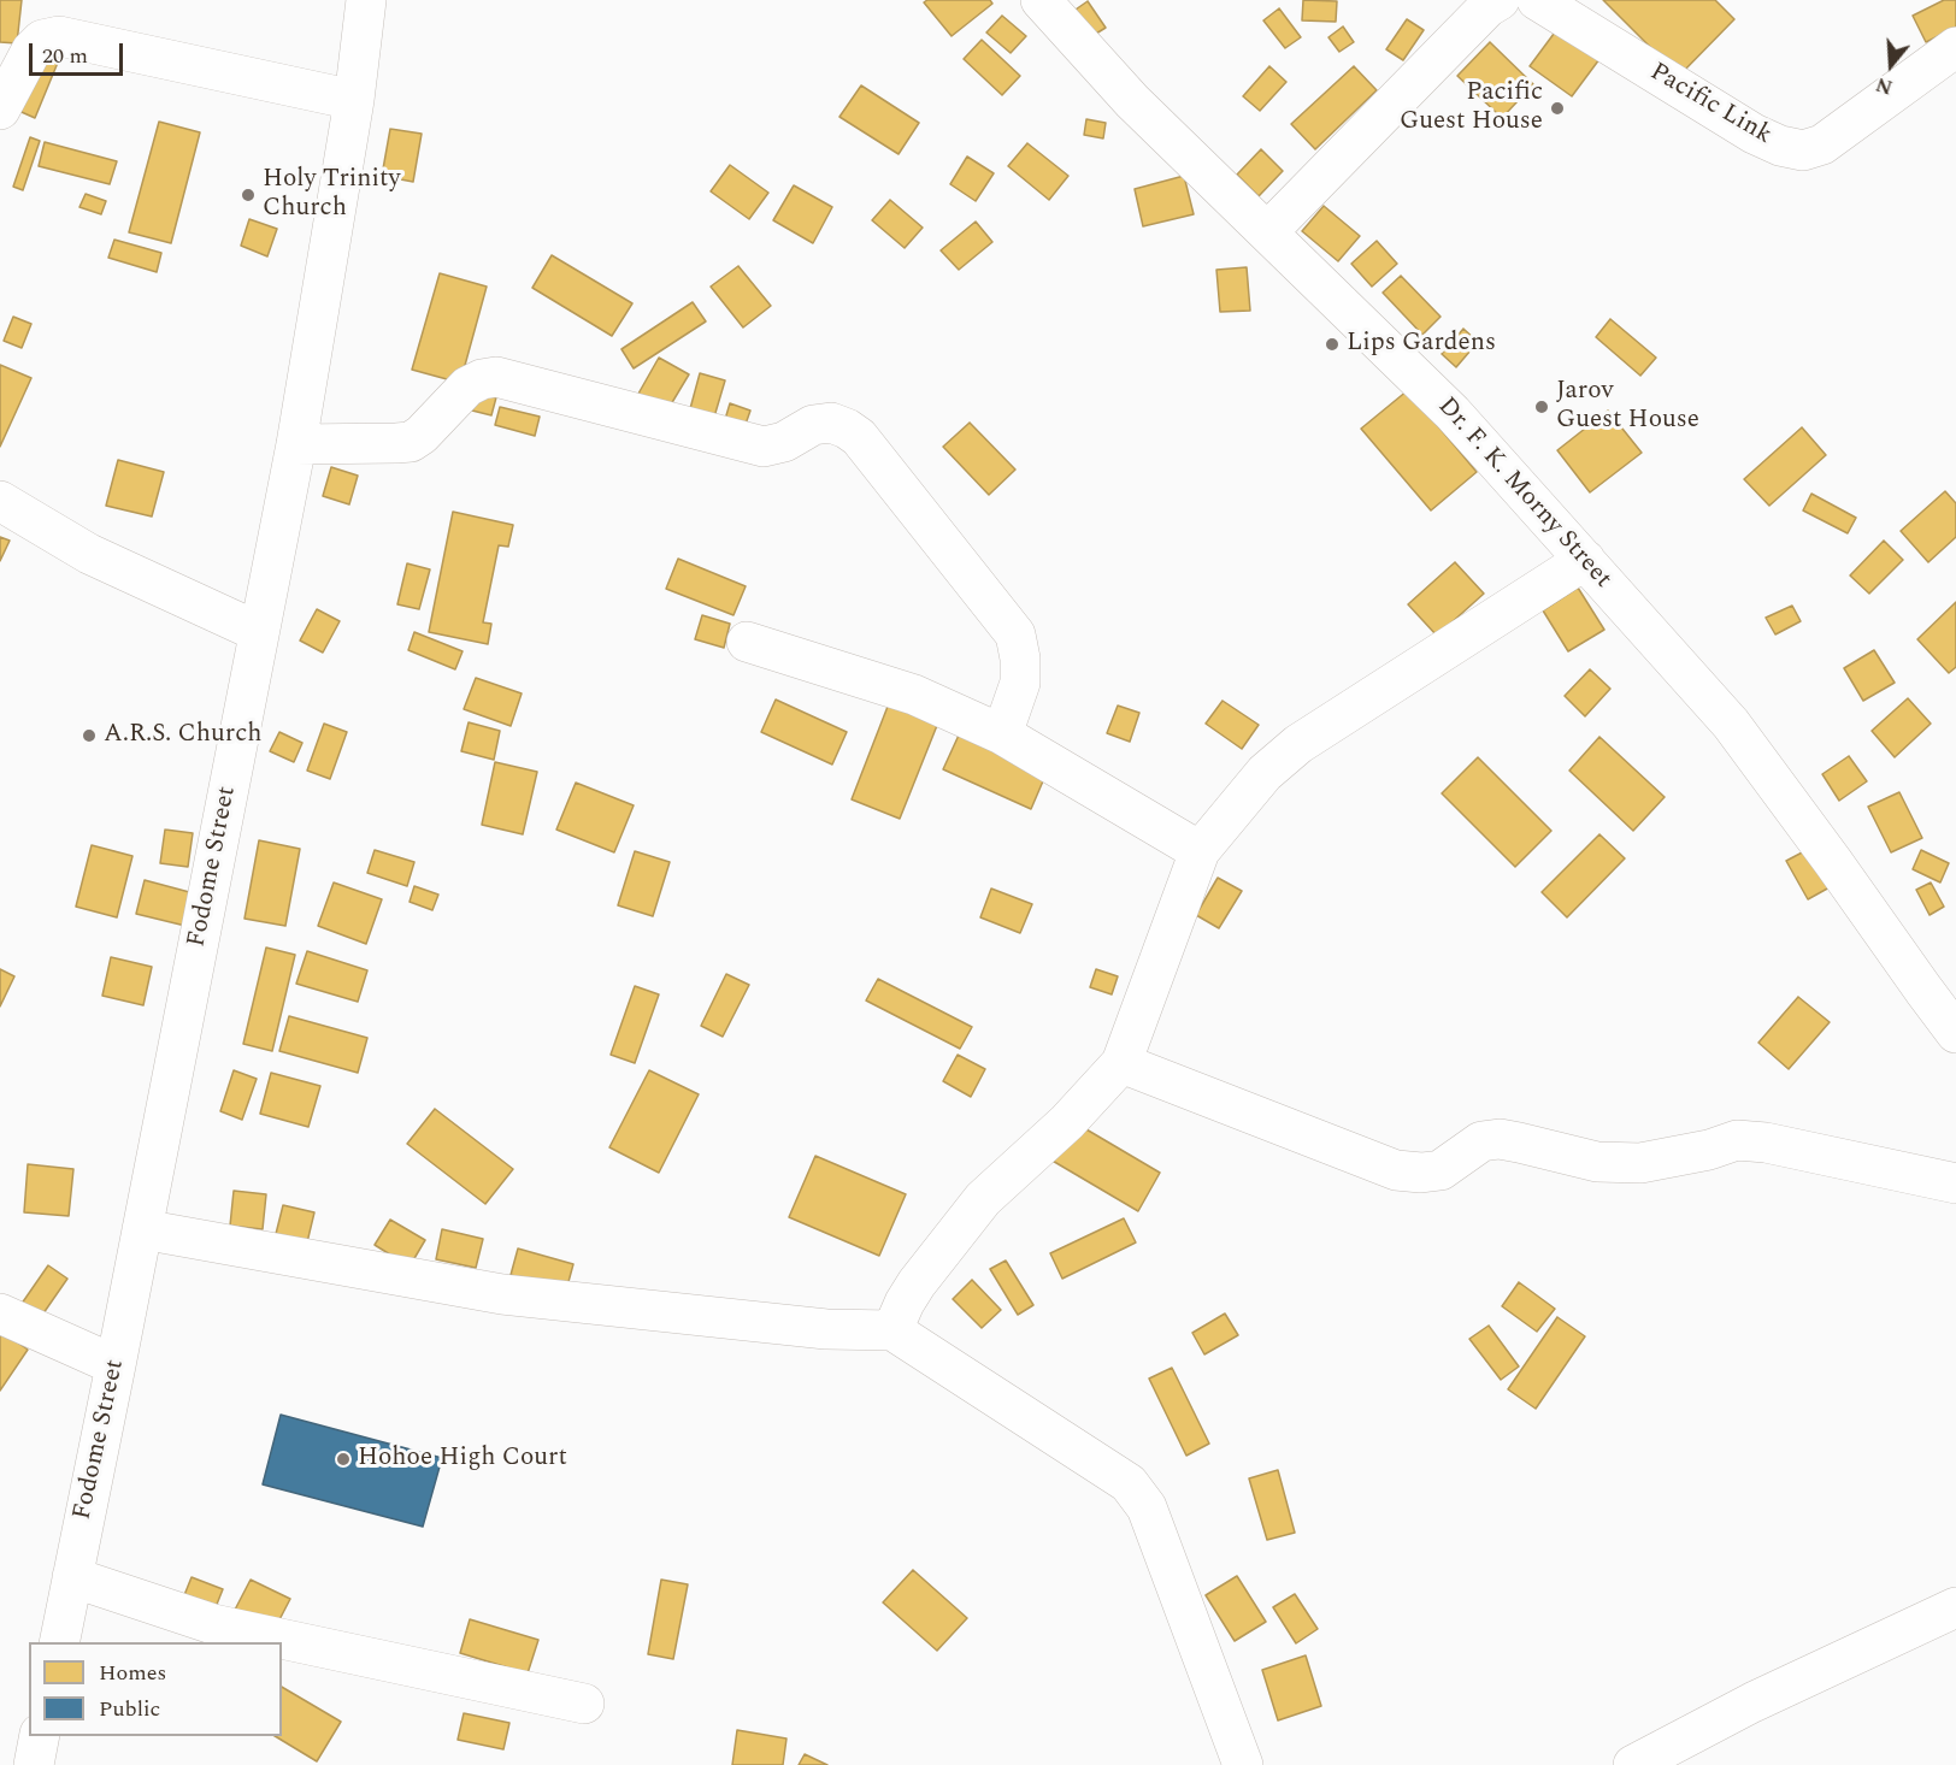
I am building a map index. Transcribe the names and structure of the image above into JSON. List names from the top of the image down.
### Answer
{
  "streets": {
    "street": ["Pacific Link", "Dr. F. K. Morny Street", "Fodome Street"]
  },
  "places": [
    "Pacific Guest House",
    "Holy Trinity Church",
    "Lips Gardens",
    "Jarov Guest House",
    "A.R.S. Church",
    "Hohoe High Court"
  ],
  "legend": ["Homes", "Public"],
  "scale_bar": "20 m",
  "north": "bottom"
}
